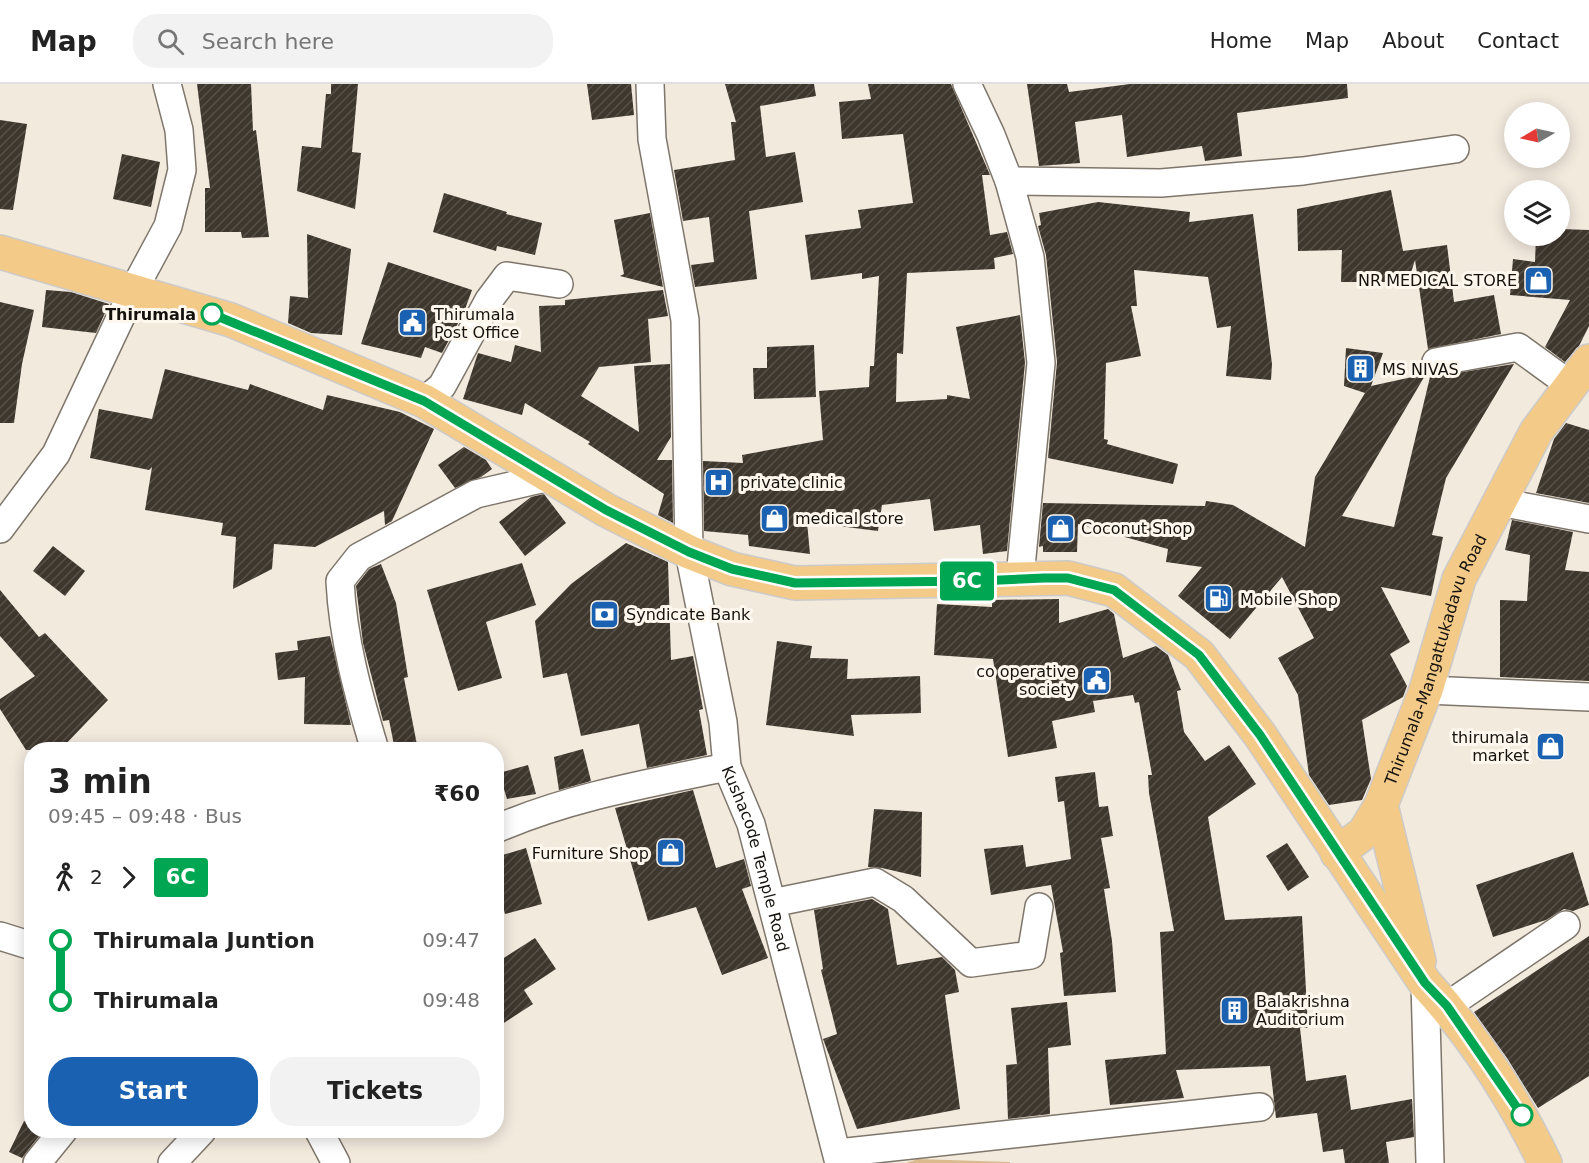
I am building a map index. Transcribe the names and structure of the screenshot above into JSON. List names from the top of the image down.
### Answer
{
  "streets": {
    "main road": ["Thirumala-Mangattukadavu Road"],
    "street": ["Kushacode Temple Road"]
  },
  "places": {
    "shop": [
      "NR MEDICAL STORE",
      "medical store",
      "Coconut Shop",
      "thirumala market",
      "Furniture Shop"
    ],
    "other": ["Thirumala"],
    "public building": ["Thirumala Post Office", "co operative society"],
    "building": ["MS NIVAS", "Balakrishna Auditorium"],
    "hospital": ["private clinic"],
    "fuel station": ["Mobile Shop"],
    "bank": ["Syndicate Bank"]
  },
  "lines": ["bus line 6C"],
  "north": "left",
  "page": {
    "header": "Map",
    "search": "Search here",
    "nav": [
      "Home",
      "Map",
      "About",
      "Contact"
    ],
    "on_map": "6C",
    "heading": ["3 min", "09:45 – 09:48 · Bus", "₹60"],
    "legs": ["2", "6C"],
    "list": [
      {
        "name": "Thirumala Juntion",
        "value": "09:47"
      },
      {
        "name": "Thirumala",
        "value": "09:48"
      }
    ],
    "buttons": ["Start", "Tickets"]
  }
}
